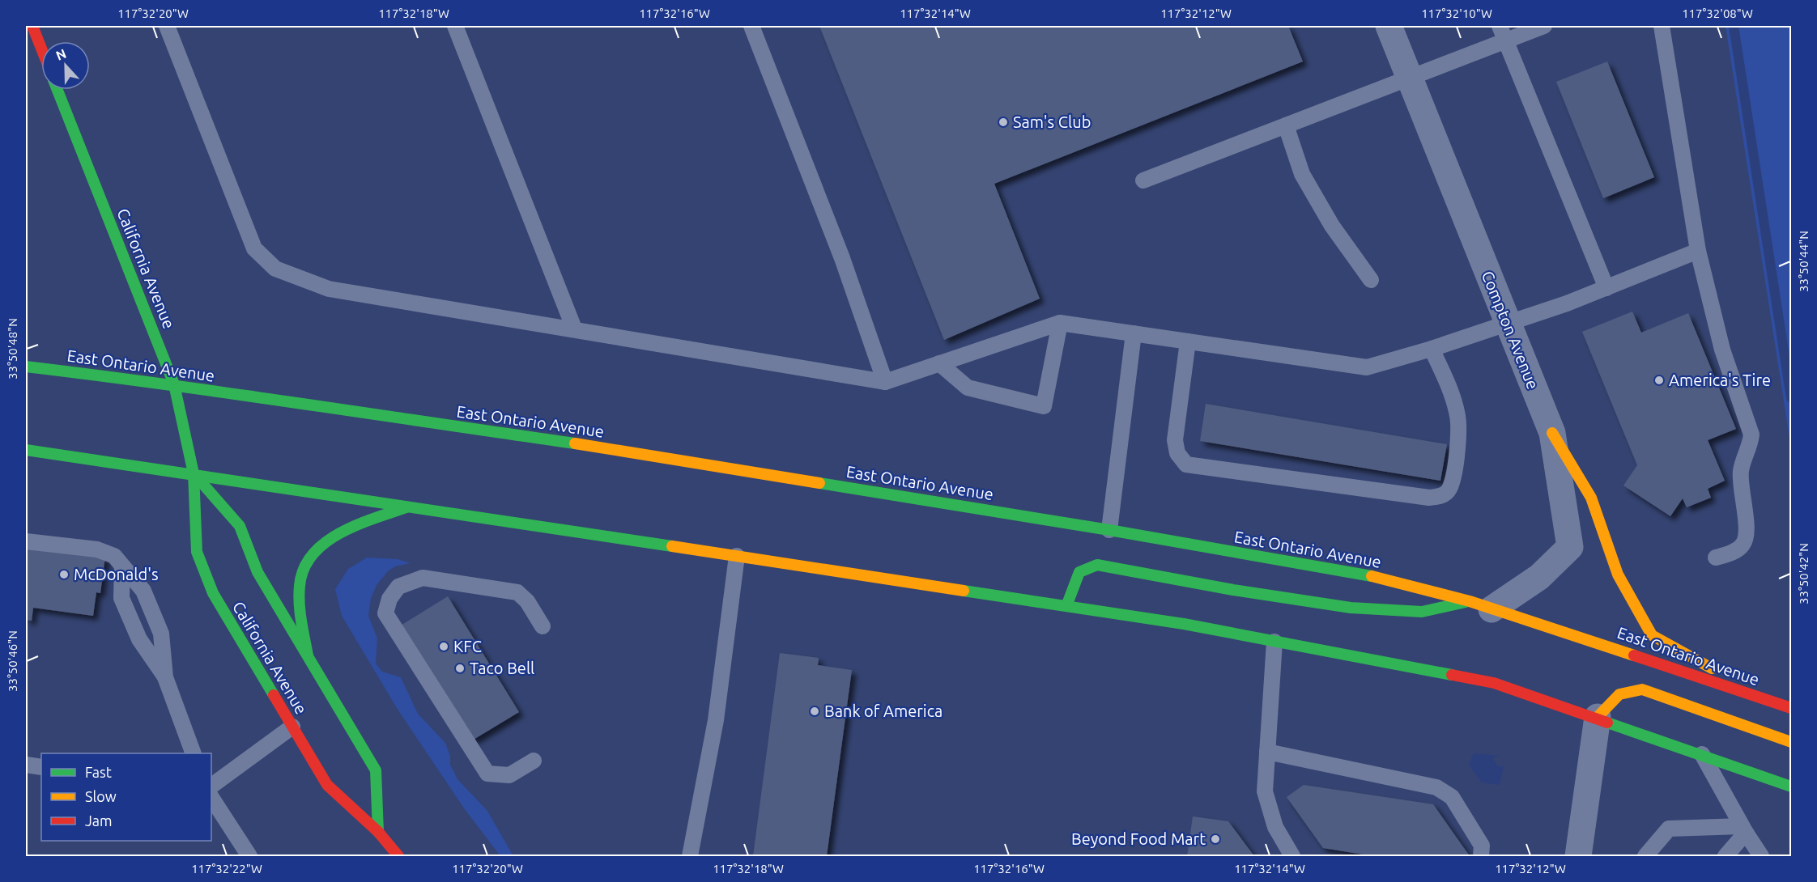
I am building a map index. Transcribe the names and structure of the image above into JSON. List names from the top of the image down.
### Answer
{
  "streets": {
    "main road": ["California Avenue", "East Ontario Avenue"],
    "street": ["Compton Avenue"]
  },
  "crossings": [
    ["California Avenue", "East Ontario Avenue"],
    ["Compton Avenue", "East Ontario Avenue"]
  ],
  "places": [
    "Sam's Club",
    "America's Tire",
    "McDonald's",
    "KFC",
    "Taco Bell",
    "Bank of America",
    "Beyond Food Mart"
  ],
  "legend": ["Fast", "Slow", "Jam"],
  "north": "top",
  "coordinates": [
    "117°32'20\"W",
    "117°32'18\"W",
    "117°32'16\"W",
    "117°32'14\"W",
    "117°32'12\"W",
    "117°32'10\"W",
    "117°32'08\"W",
    "33°50'44\"N",
    "33°50'48\"N",
    "33°50'42\"N",
    "33°50'46\"N",
    "117°32'22\"W"
  ]
}
